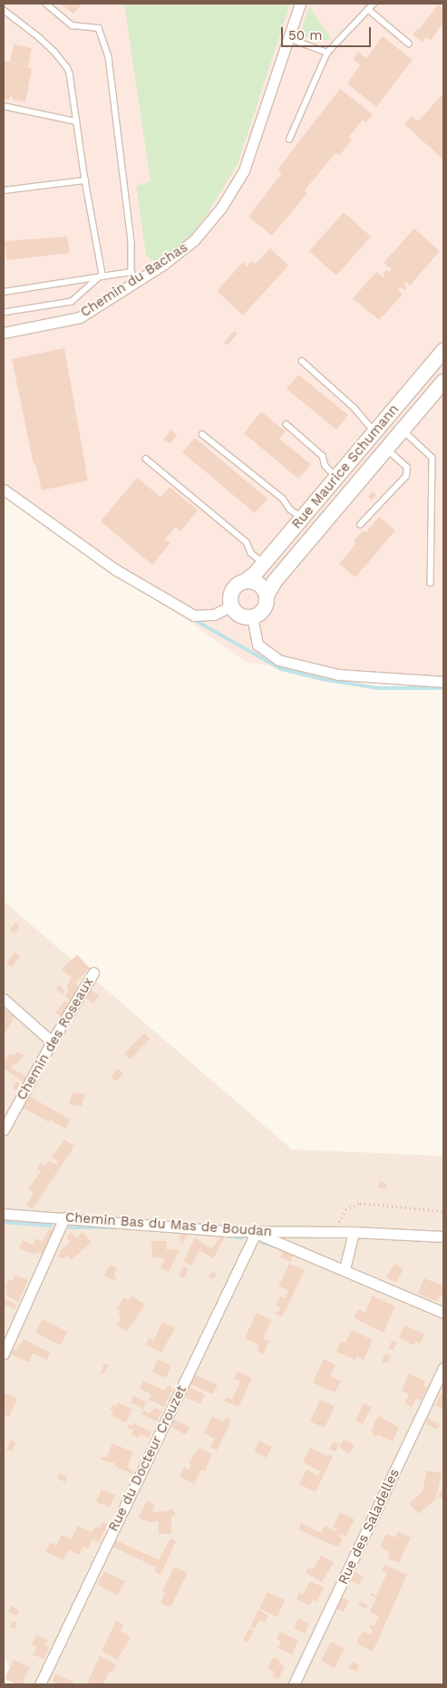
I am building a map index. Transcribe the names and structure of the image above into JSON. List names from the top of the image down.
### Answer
{
  "streets": {
    "main road": ["Rue Maurice Schumann"],
    "street": [
      "Chemin du Bachas",
      "Chemin des Roseaux",
      "Chemin Bas du Mas de Boudan",
      "Rue du Docteur Crouzet",
      "Rue des Saladelles"
    ]
  },
  "crossings": [
    ["Chemin Bas du Mas de Boudan", "Rue du Docteur Crouzet"]
  ],
  "scale_bar": "50 m"
}
